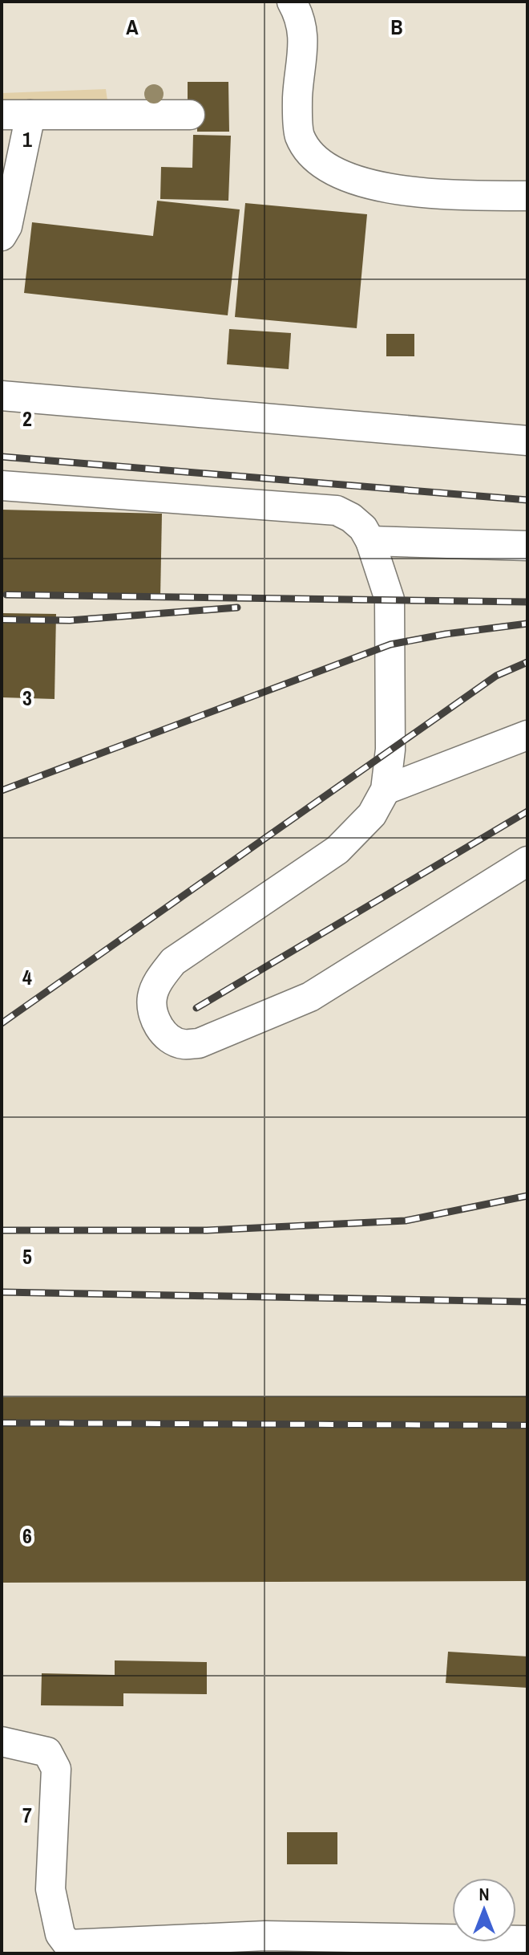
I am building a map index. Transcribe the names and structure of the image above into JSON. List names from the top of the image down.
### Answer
{
  "north": "top",
  "grid": {
    "columns": ["A", "B"],
    "rows": [
      "1",
      "2",
      "3",
      "4",
      "5",
      "6",
      "7"
    ]
  }
}
